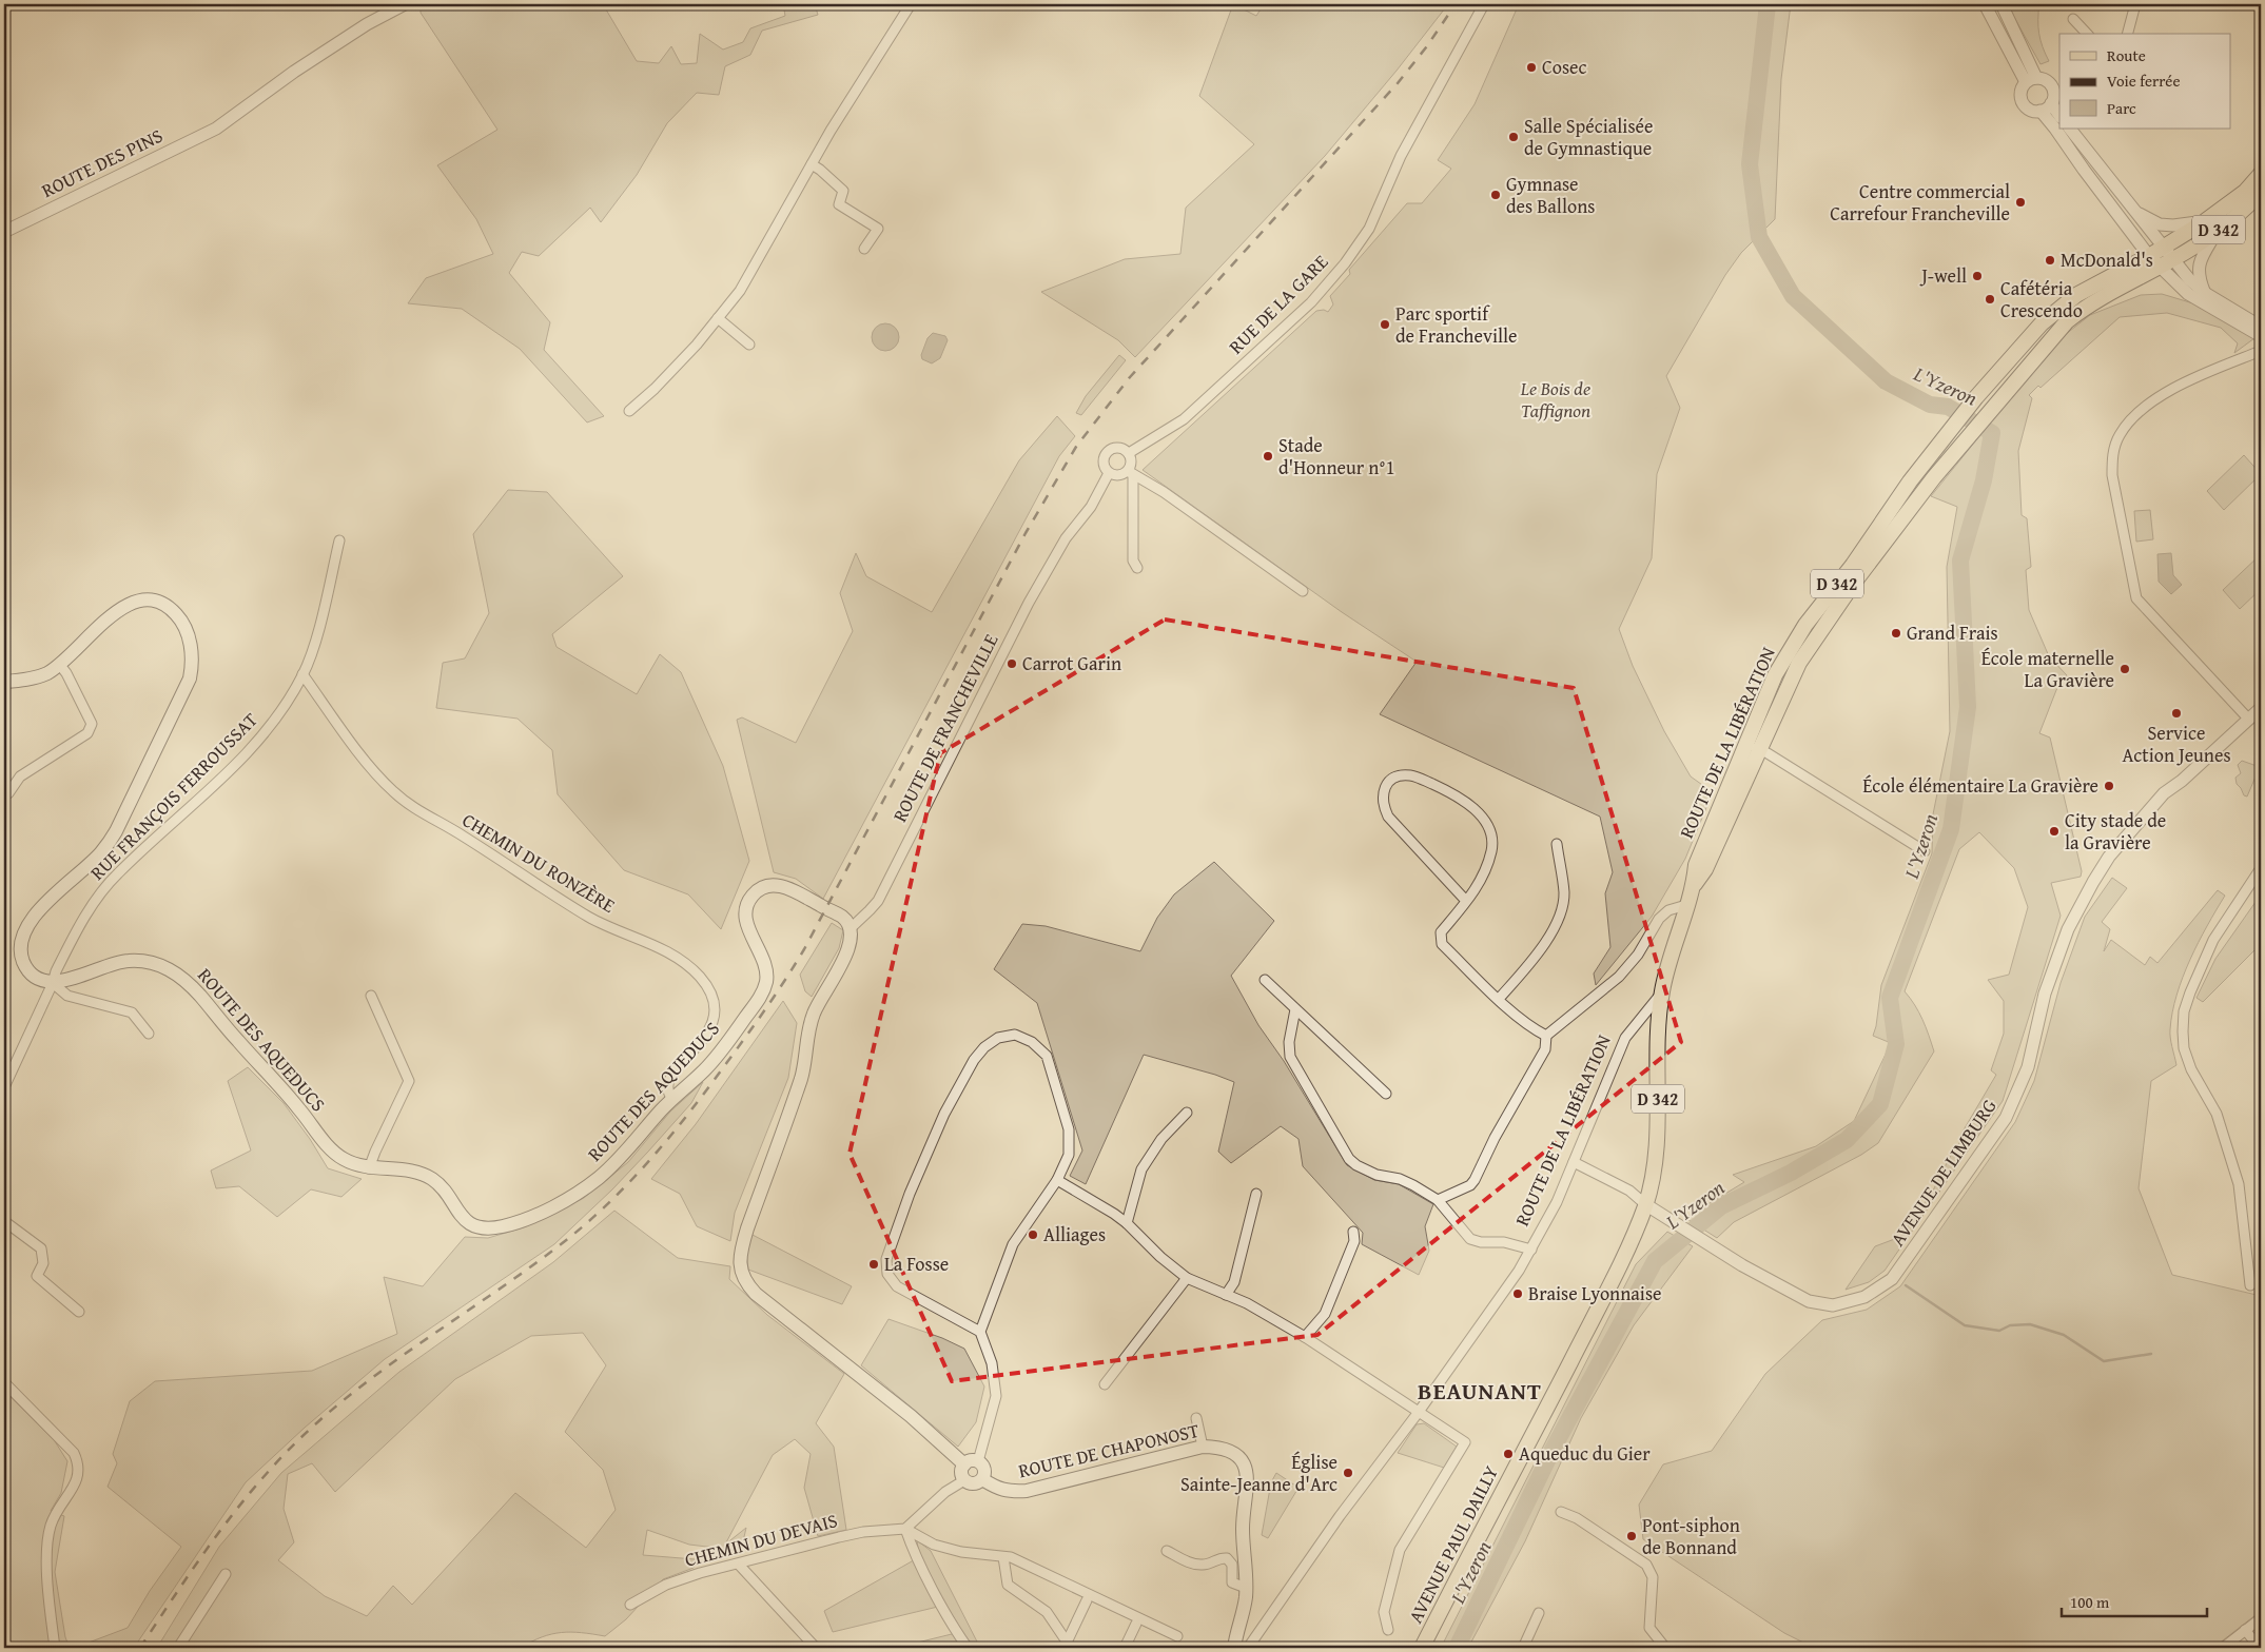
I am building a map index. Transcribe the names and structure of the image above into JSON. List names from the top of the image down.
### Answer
{
  "streets": {
    "main road": [
      "D 342",
      "ROUTE DE LA LIBÉRATION",
      "ROUTE DES AQUEDUCS",
      "ROUTE DE CHAPONOST",
      "AVENUE PAUL DAILLY"
    ],
    "street": [
      "ROUTE DES PINS",
      "RUE DE LA GARE",
      "ROUTE DE FRANCHEVILLE",
      "RUE FRANÇOIS FERROUSSAT",
      "CHEMIN DU RONZÈRE",
      "AVENUE DE LIMBURG",
      "CHEMIN DU DEVAIS"
    ]
  },
  "crossings": [
    ["D 342", "ROUTE DE LA LIBÉRATION"],
    ["RUE DE LA GARE", "ROUTE DE FRANCHEVILLE"],
    ["ROUTE DE FRANCHEVILLE", "ROUTE DES AQUEDUCS"],
    ["ROUTE DE LA LIBÉRATION", "AVENUE DE LIMBURG"],
    ["ROUTE DE LA LIBÉRATION", "AVENUE PAUL DAILLY"],
    ["RUE FRANÇOIS FERROUSSAT", "CHEMIN DU RONZÈRE"],
    ["RUE FRANÇOIS FERROUSSAT", "ROUTE DES AQUEDUCS"],
    ["CHEMIN DU RONZÈRE", "ROUTE DES AQUEDUCS"],
    ["AVENUE DE LIMBURG", "AVENUE PAUL DAILLY"]
  ],
  "districts": ["BEAUNANT"],
  "water": ["L'Yzeron"],
  "parks": ["Le Bois de Taffignon"],
  "places": [
    "Cosec",
    "Salle Spécialisée de Gymnastique",
    "Gymnase des Ballons",
    "Centre commercial Carrefour Francheville",
    "McDonald's",
    "J-well",
    "Cafétéria Crescendo",
    "Parc sportif de Francheville",
    "Stade d'Honneur n°1",
    "Grand Frais",
    "Carrot Garin",
    "École maternelle La Gravière",
    "Service Action Jeunes",
    "École élémentaire La Gravière",
    "City stade de la Gravière",
    "Alliages",
    "La Fosse",
    "Braise Lyonnaise",
    "Aqueduc du Gier",
    "Église Sainte-Jeanne d'Arc",
    "Pont-siphon de Bonnand"
  ],
  "legend": ["Route", "Voie ferrée", "Parc"],
  "scale_bar": "100 m"
}
